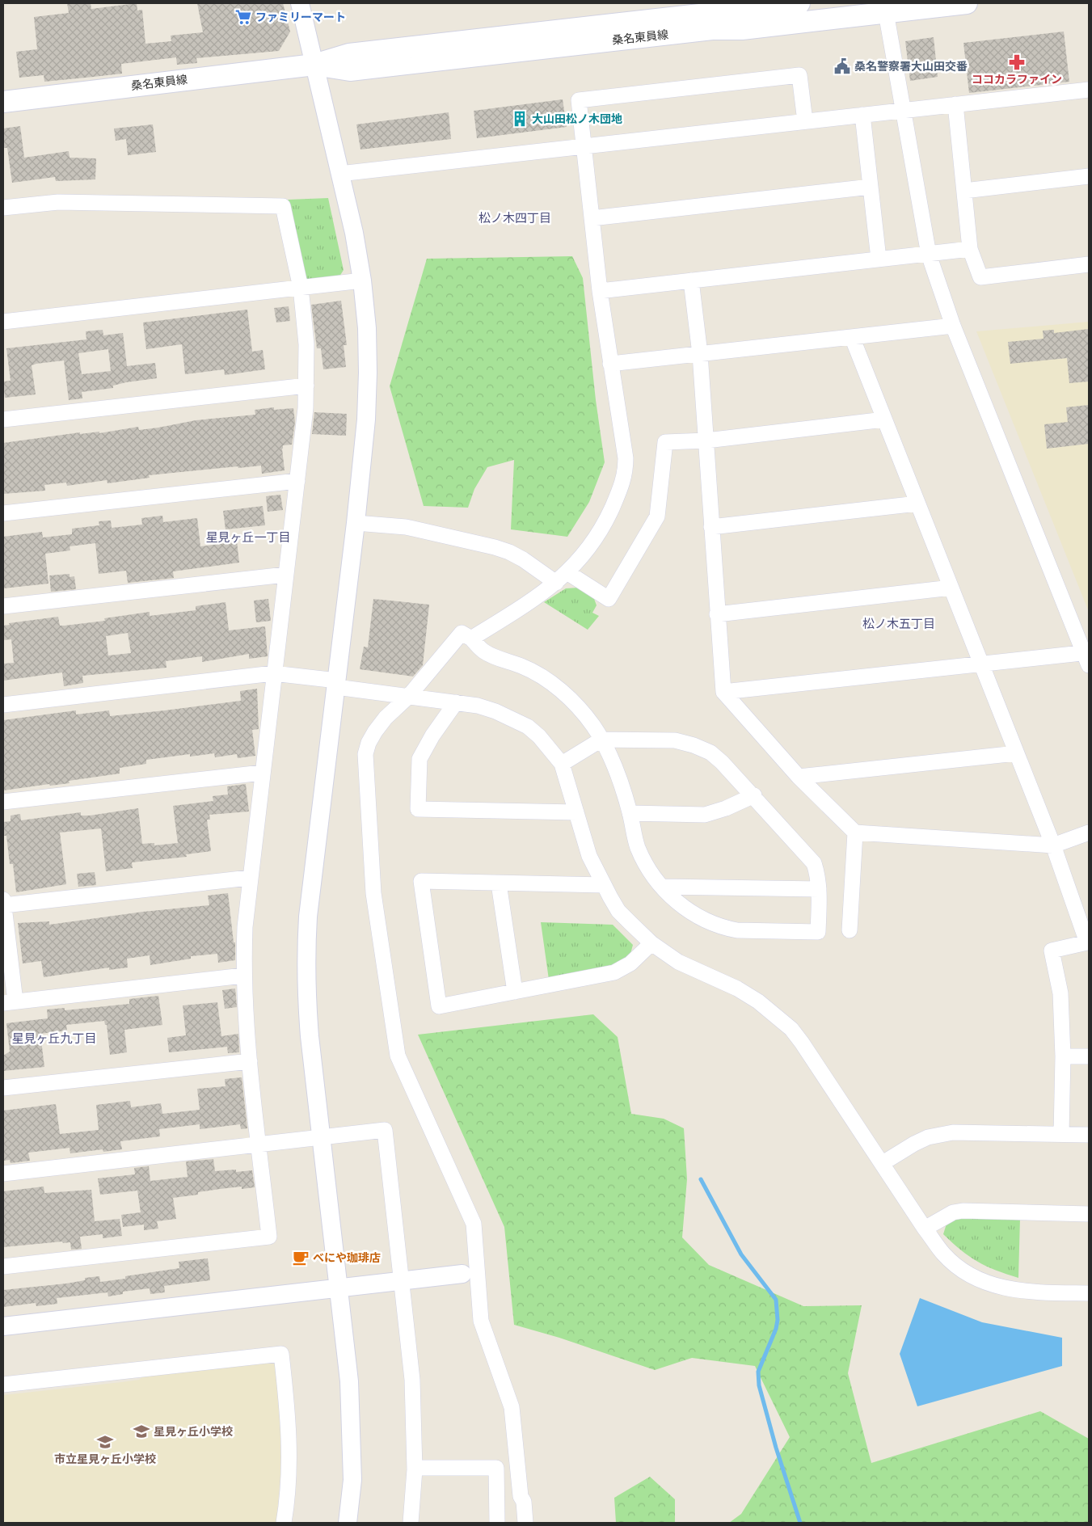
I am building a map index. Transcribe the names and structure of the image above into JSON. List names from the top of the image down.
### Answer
{
  "streets": {
    "main road": ["桑名東員線"]
  },
  "districts": [
    "松ノ木四丁目",
    "星見ヶ丘一丁目",
    "松ノ木五丁目",
    "星見ヶ丘九丁目"
  ],
  "places": {
    "supermarket": ["ファミリーマート"],
    "pharmacy": ["ココカラファイン"],
    "public building": ["桑名警察署大山田交番"],
    "building": ["大山田松ノ木団地"],
    "cafe": ["べにや珈琲店"],
    "school or university": ["星見ヶ丘小学校", "市立星見ヶ丘小学校"]
  }
}
